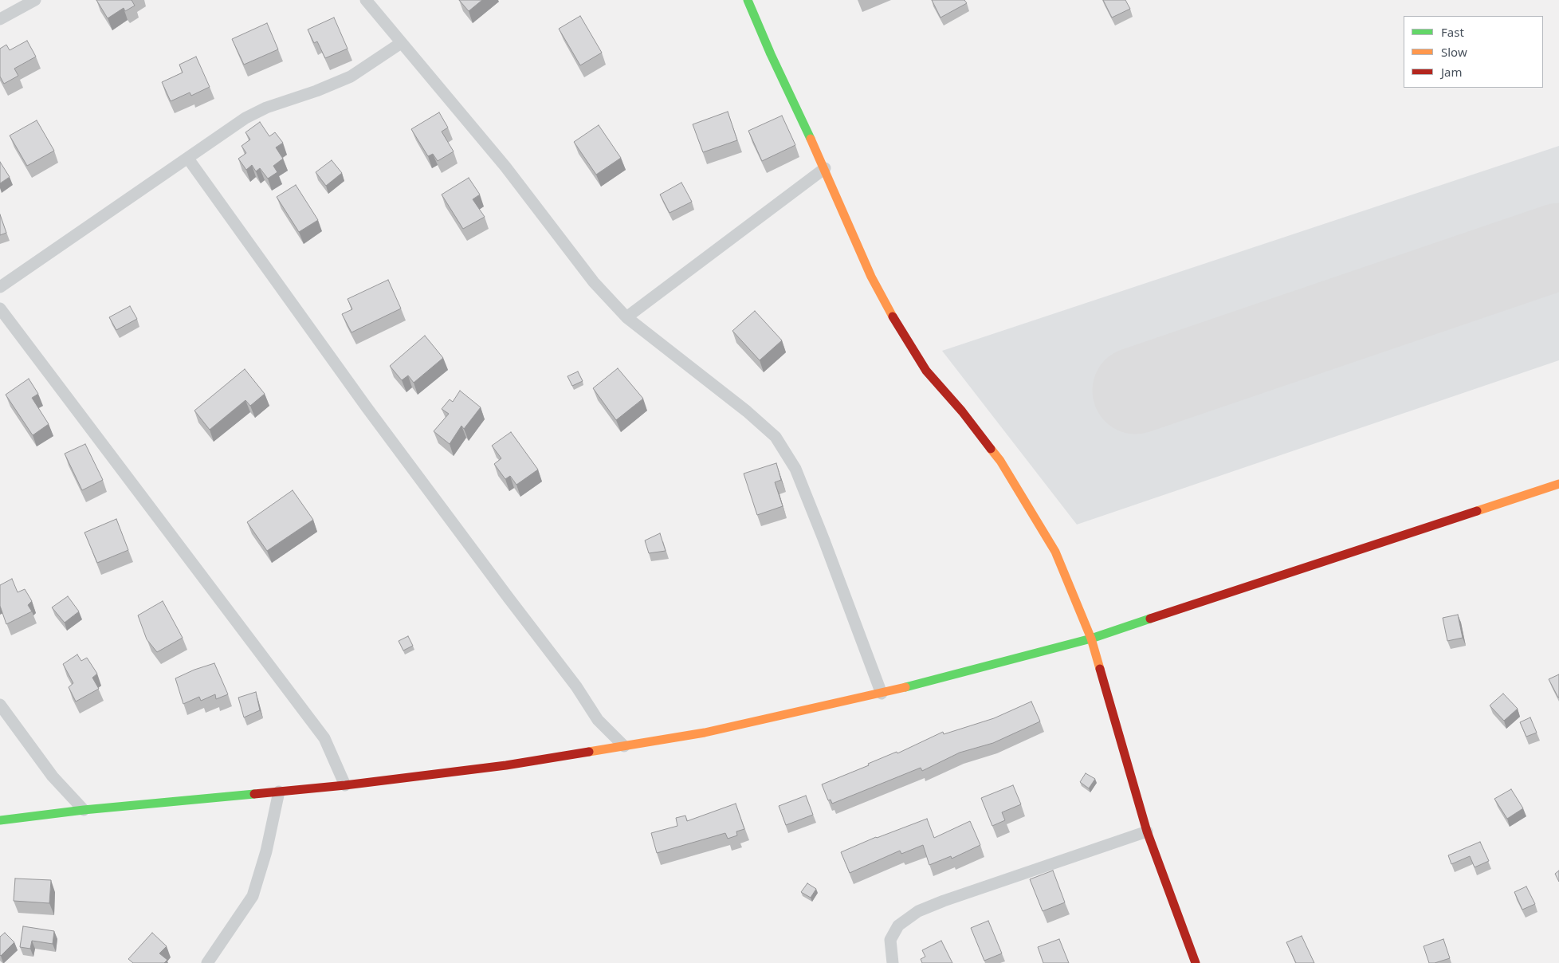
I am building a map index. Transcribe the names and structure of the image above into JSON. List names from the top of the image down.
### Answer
{
  "legend": ["Fast", "Slow", "Jam"]
}
